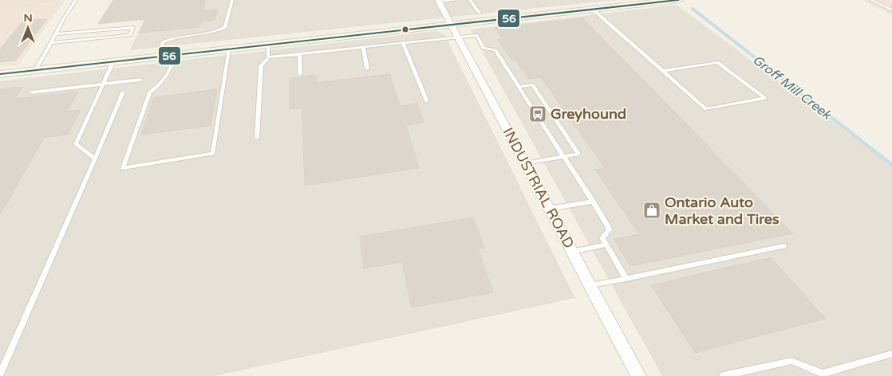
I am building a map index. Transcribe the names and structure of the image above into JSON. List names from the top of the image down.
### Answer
{
  "streets": {
    "street": ["INDUSTRIAL ROAD"]
  },
  "water": ["Groff Mill Creek"],
  "places": {
    "bus stop": ["Greyhound"],
    "shop": ["Ontario Auto Market and Tires"]
  },
  "lines": ["transit line 56"],
  "north": "top"
}
